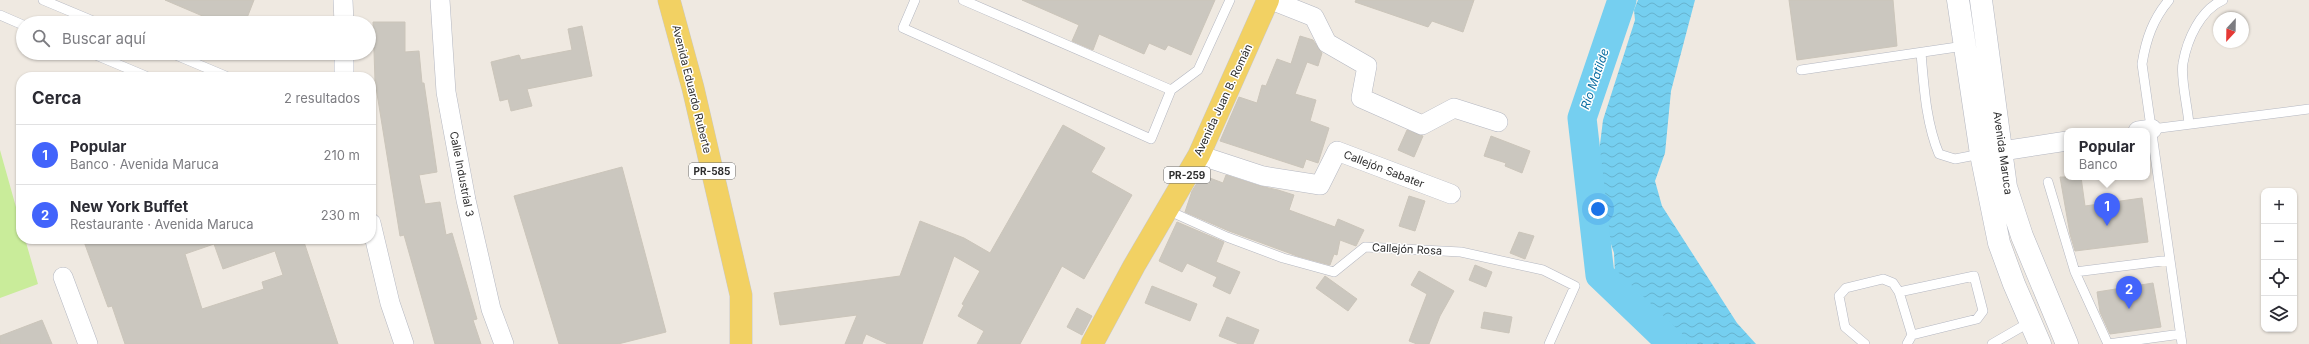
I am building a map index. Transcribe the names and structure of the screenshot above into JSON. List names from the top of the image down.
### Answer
{
  "streets": {
    "main road": [
      "Avenida Eduardo Ruberte",
      "Avenida Juan B. Román",
      "PR-585",
      "PR-259"
    ],
    "street": ["Avenida Maruca", "Callejón Sabater", "Calle Industrial 3"],
    "lane": ["Callejón Rosa"]
  },
  "crossings": [
    ["Avenida Juan B. Román", "Callejón Sabater"],
    ["Avenida Juan B. Román", "Callejón Rosa"]
  ],
  "water": ["Río Matilde"],
  "north": "bottom",
  "page": {
    "search": "Buscar aquí",
    "heading": ["Cerca", "2 resultados"],
    "list": [
      {
        "mark": "1",
        "name": "Popular",
        "note": "Banco · Avenida Maruca",
        "value": "210 m"
      },
      {
        "mark": "2",
        "name": "New York Buffet",
        "note": "Restaurante · Avenida Maruca",
        "value": "230 m"
      }
    ],
    "popup": ["Popular", "Banco"],
    "map_buttons": ["+", "−"],
    "pins": ["1", "2"]
  }
}
